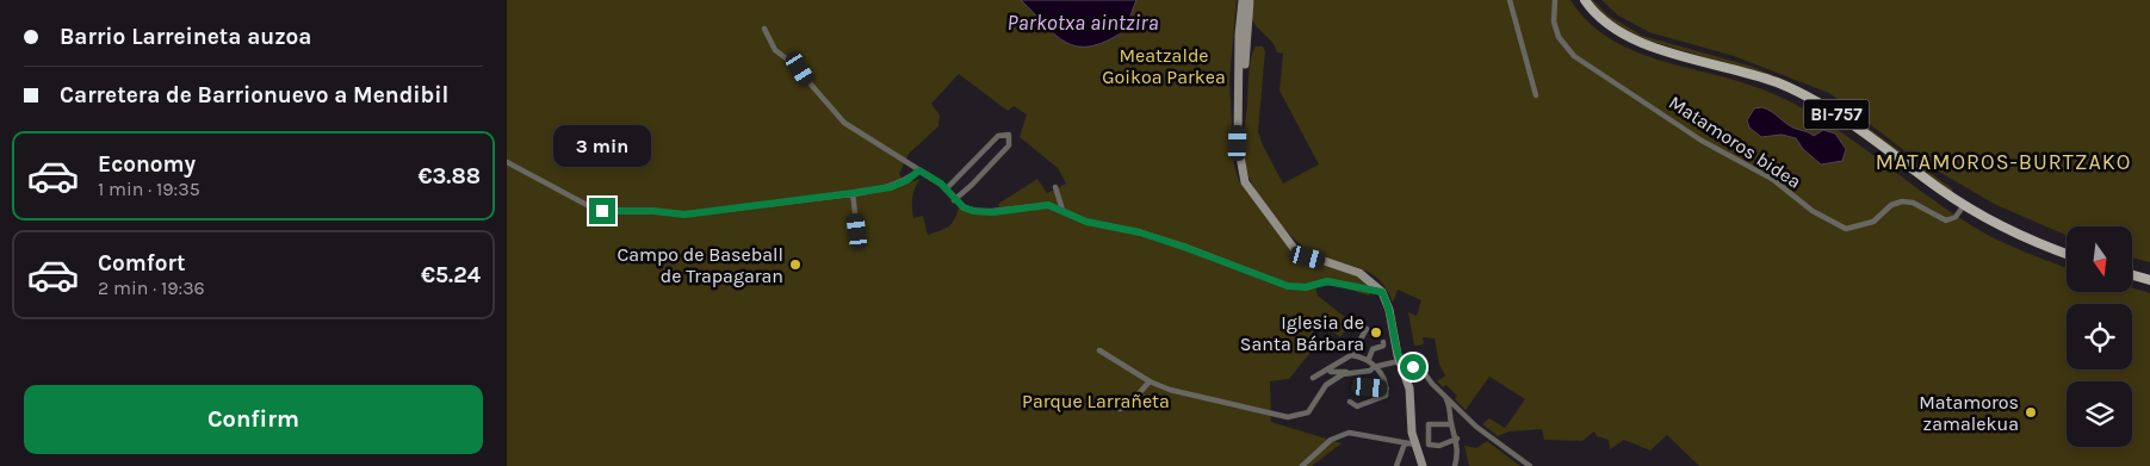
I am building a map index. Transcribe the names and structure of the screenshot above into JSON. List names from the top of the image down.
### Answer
{
  "streets": {
    "main road": ["BI-757"],
    "street": ["Matamoros bidea"]
  },
  "crossings": [
    ["BI-757", "Matamoros bidea"]
  ],
  "districts": ["MATAMOROS-BURTZAKO"],
  "water": ["Parkotxa aintzira"],
  "parks": ["Meatzalde Goikoa Parkea", "Parque Larrañeta"],
  "places": ["Campo de Baseball de Trapagaran", "Iglesia de Santa Bárbara", "Matamoros zamalekua"],
  "north": "bottom",
  "page": {
    "banner": ["Barrio Larreineta auzoa", "Carretera de Barrionuevo a Mendibil"],
    "bubble": "3 min",
    "list": [
      {
        "name": "Economy",
        "note": "1 min · 19:35",
        "value": "€3.88"
      },
      {
        "name": "Comfort",
        "note": "2 min · 19:36",
        "value": "€5.24"
      }
    ],
    "buttons": "Confirm"
  }
}
